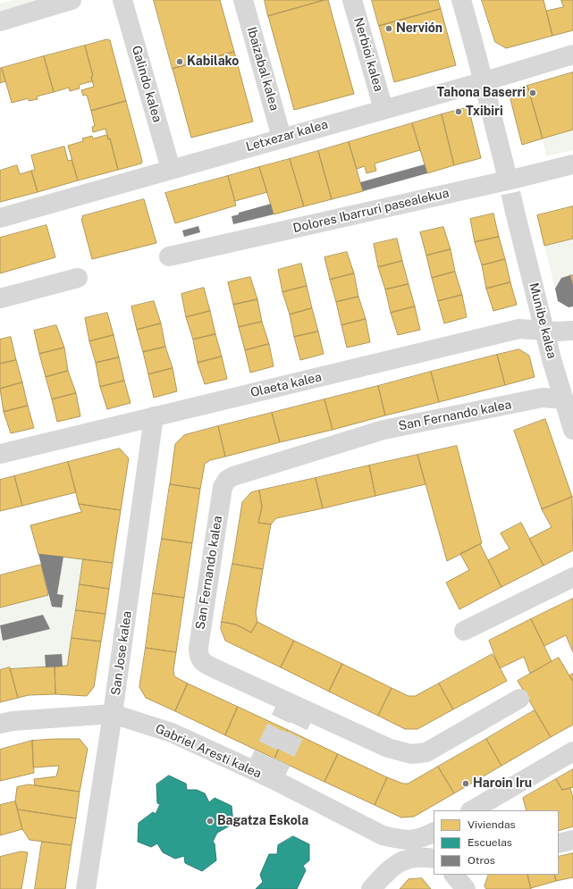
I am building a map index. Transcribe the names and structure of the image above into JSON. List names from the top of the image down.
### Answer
{
  "streets": {
    "street": [
      "Nerbioi kalea",
      "Ibaizabal kalea",
      "Galindo kalea",
      "Letxezar kalea",
      "Dolores Ibarruri pasealekua",
      "Munibe kalea",
      "Olaeta kalea",
      "San Fernando kalea",
      "San Jose kalea",
      "Gabriel Aresti kalea"
    ]
  },
  "crossings": [
    ["Nerbioi kalea", "Letxezar kalea"],
    ["Ibaizabal kalea", "Letxezar kalea"],
    ["Galindo kalea", "Letxezar kalea"],
    ["Munibe kalea", "Olaeta kalea"],
    ["Munibe kalea", "San Fernando kalea"],
    ["Olaeta kalea", "San Jose kalea"],
    ["San Jose kalea", "Gabriel Aresti kalea"]
  ],
  "places": [
    "Nervión",
    "Kabilako",
    "Tahona Baserri",
    "Txibiri",
    "Haroin Iru",
    "Bagatza Eskola"
  ],
  "legend": ["Viviendas", "Escuelas", "Otros"]
}
